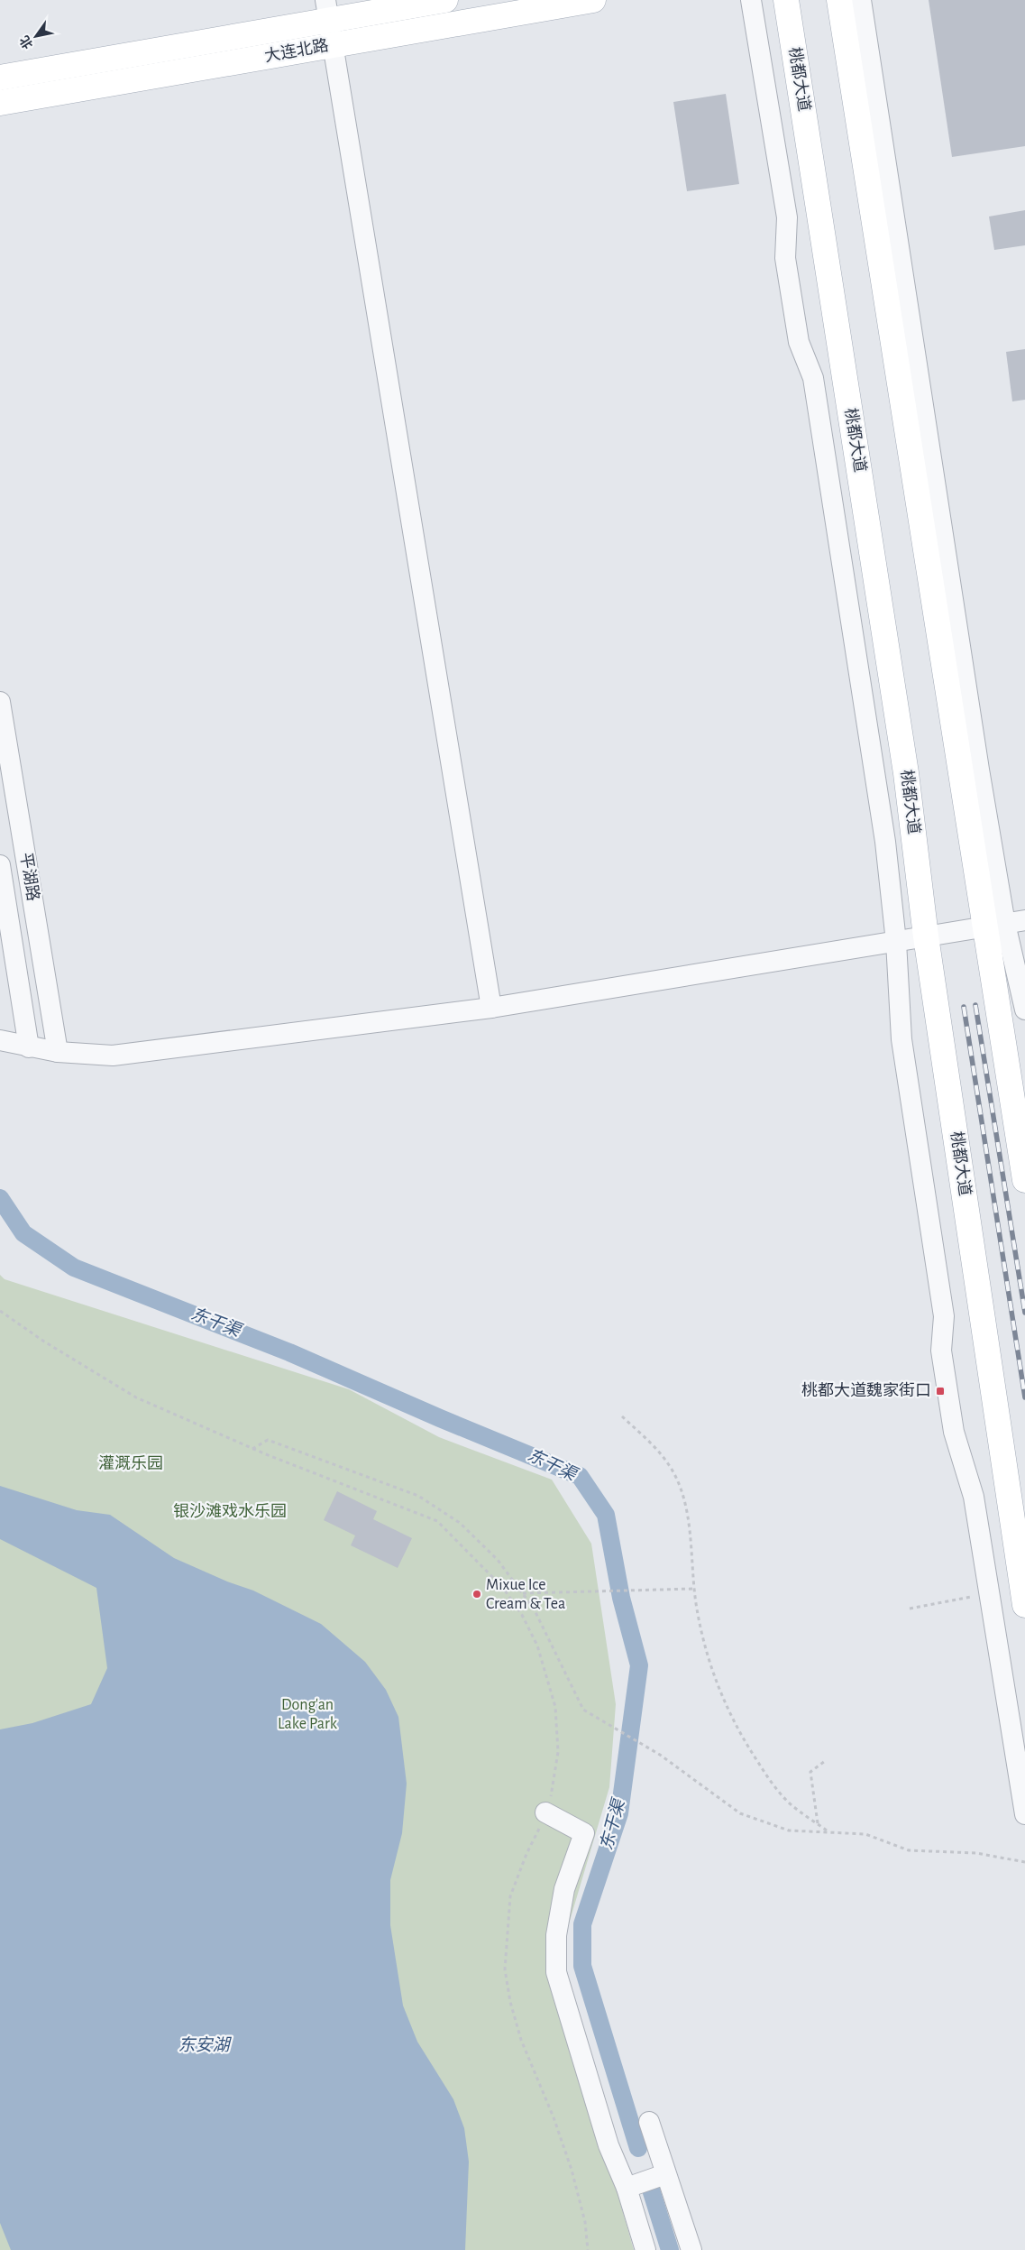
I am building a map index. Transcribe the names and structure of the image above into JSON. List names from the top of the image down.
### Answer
{
  "streets": {
    "main road": ["大连北路", "桃都大道"],
    "street": ["平湖路"]
  },
  "water": ["东干渠", "东安湖"],
  "parks": ["灌溉乐园", "银沙滩戏水乐园", "Dong'an Lake Park"],
  "places": {
    "transit": ["桃都大道魏家街口"],
    "other": ["Mixue Ice Cream & Tea"]
  },
  "north": "bottom left"
}
